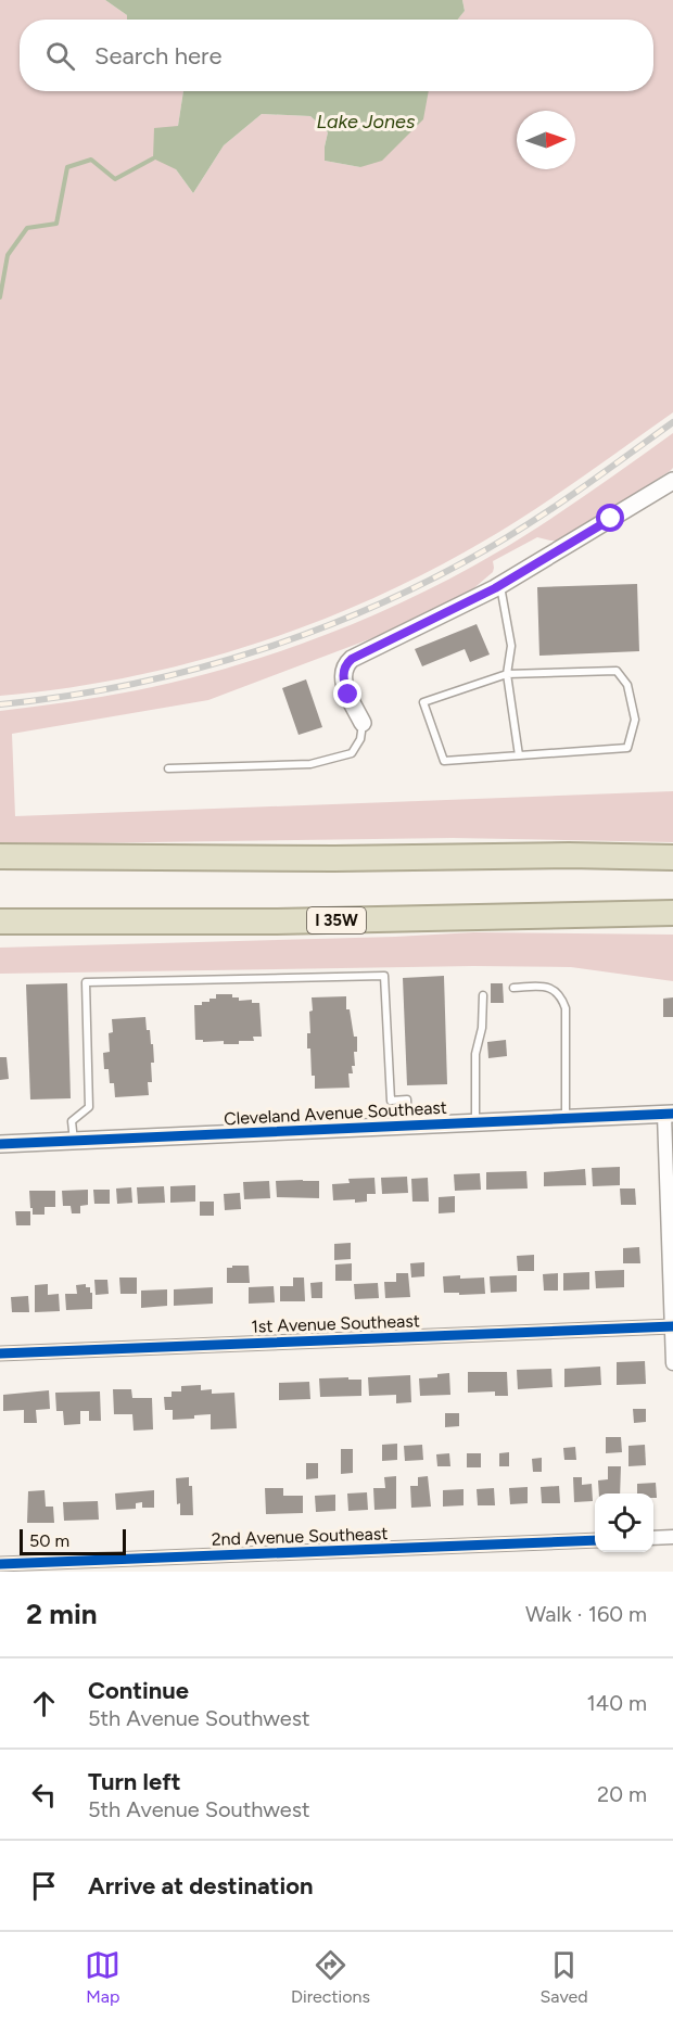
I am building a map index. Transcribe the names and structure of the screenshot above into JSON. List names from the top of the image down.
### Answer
{
  "streets": {
    "highway": ["I 35W"],
    "street": ["Cleveland Avenue Southeast", "1st Avenue Southeast", "2nd Avenue Southeast"]
  },
  "water": ["Lake Jones"],
  "scale_bar": "50 m",
  "north": "right",
  "page": {
    "search": "Search here",
    "scale": "50 m",
    "heading": ["2 min", "Walk · 160 m"],
    "list": [
      ["Continue", "5th Avenue Southwest", "140 m"],
      ["Turn left", "5th Avenue Southwest", "20 m"],
      "Arrive at destination"
    ],
    "nav": ["Map", "Directions", "Saved"]
  }
}
